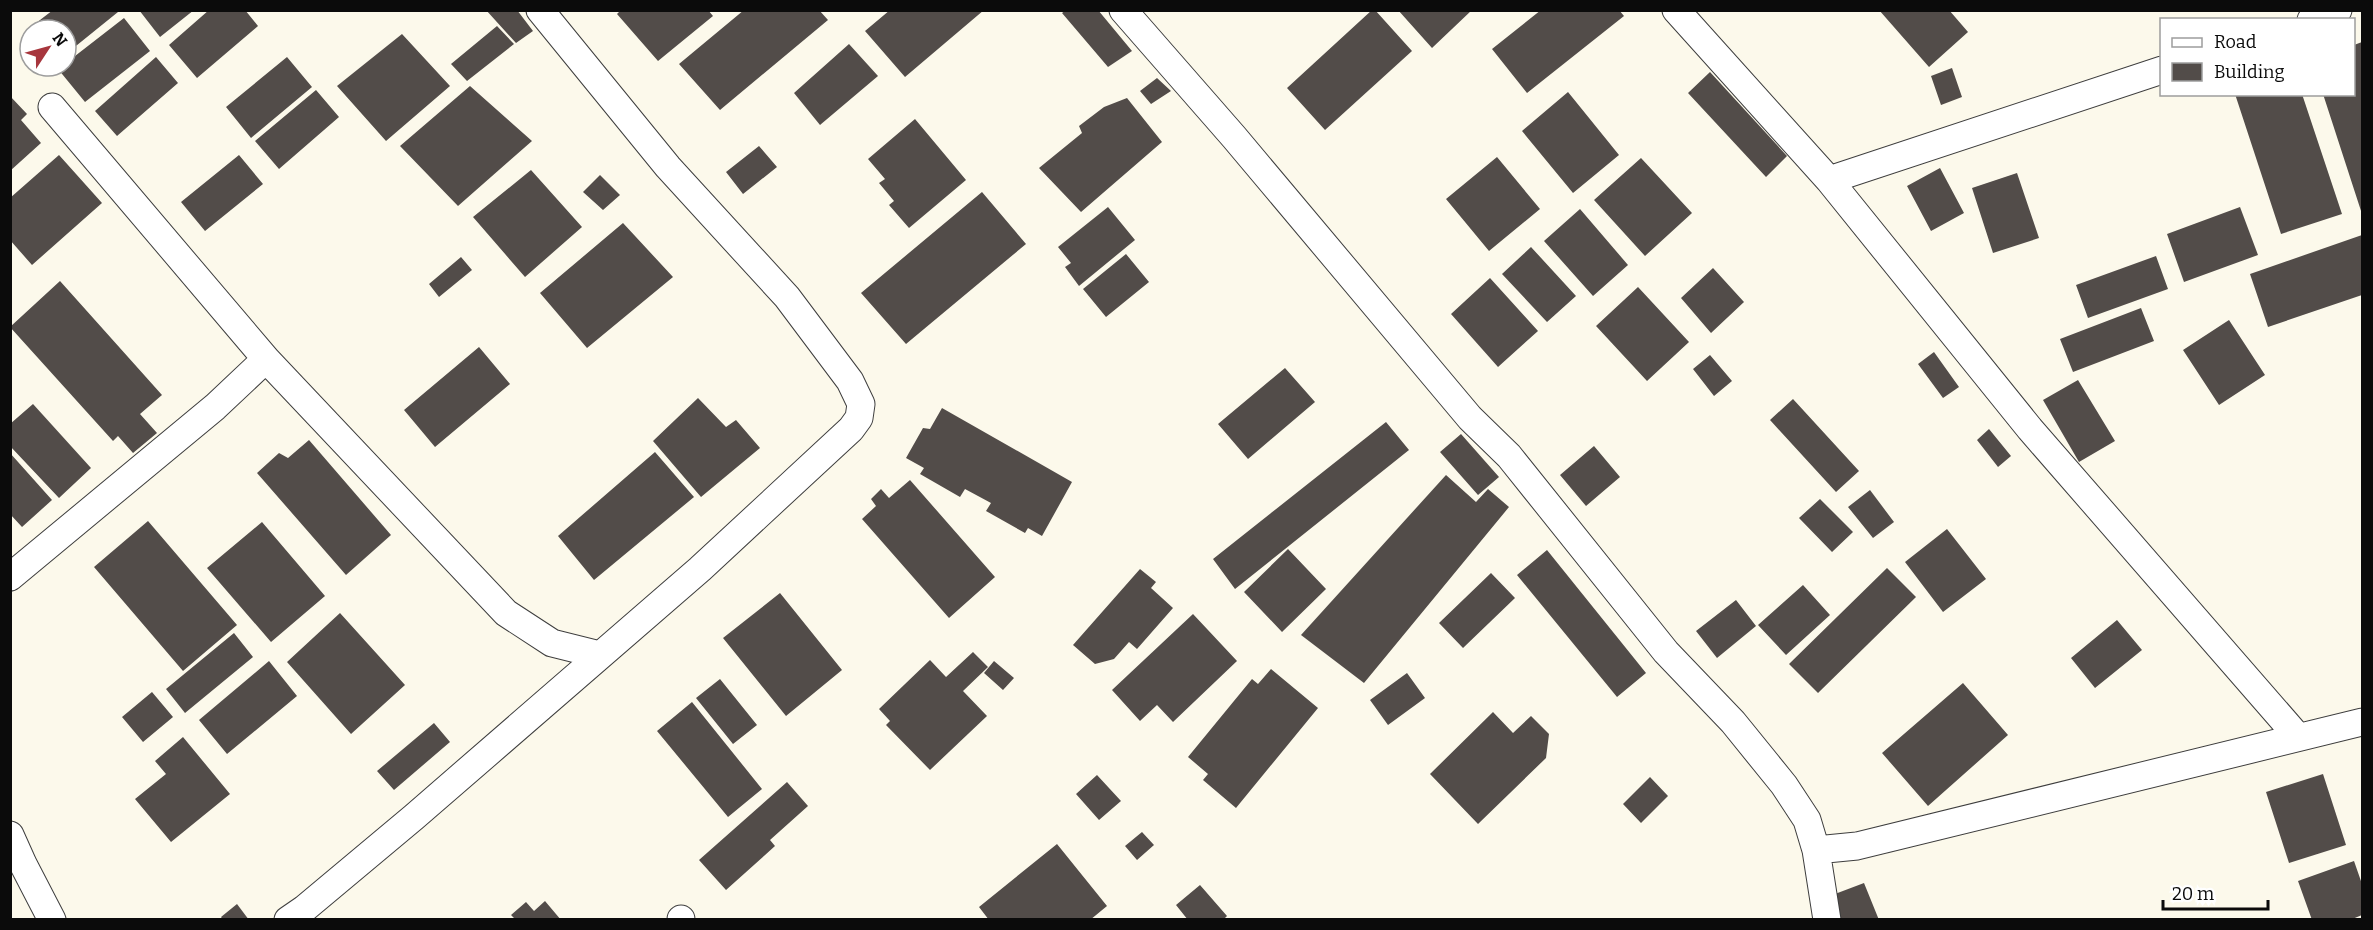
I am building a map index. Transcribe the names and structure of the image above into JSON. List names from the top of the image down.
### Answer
{
  "legend": ["Road", "Building"],
  "scale_bar": "20 m",
  "north": "top right"
}
